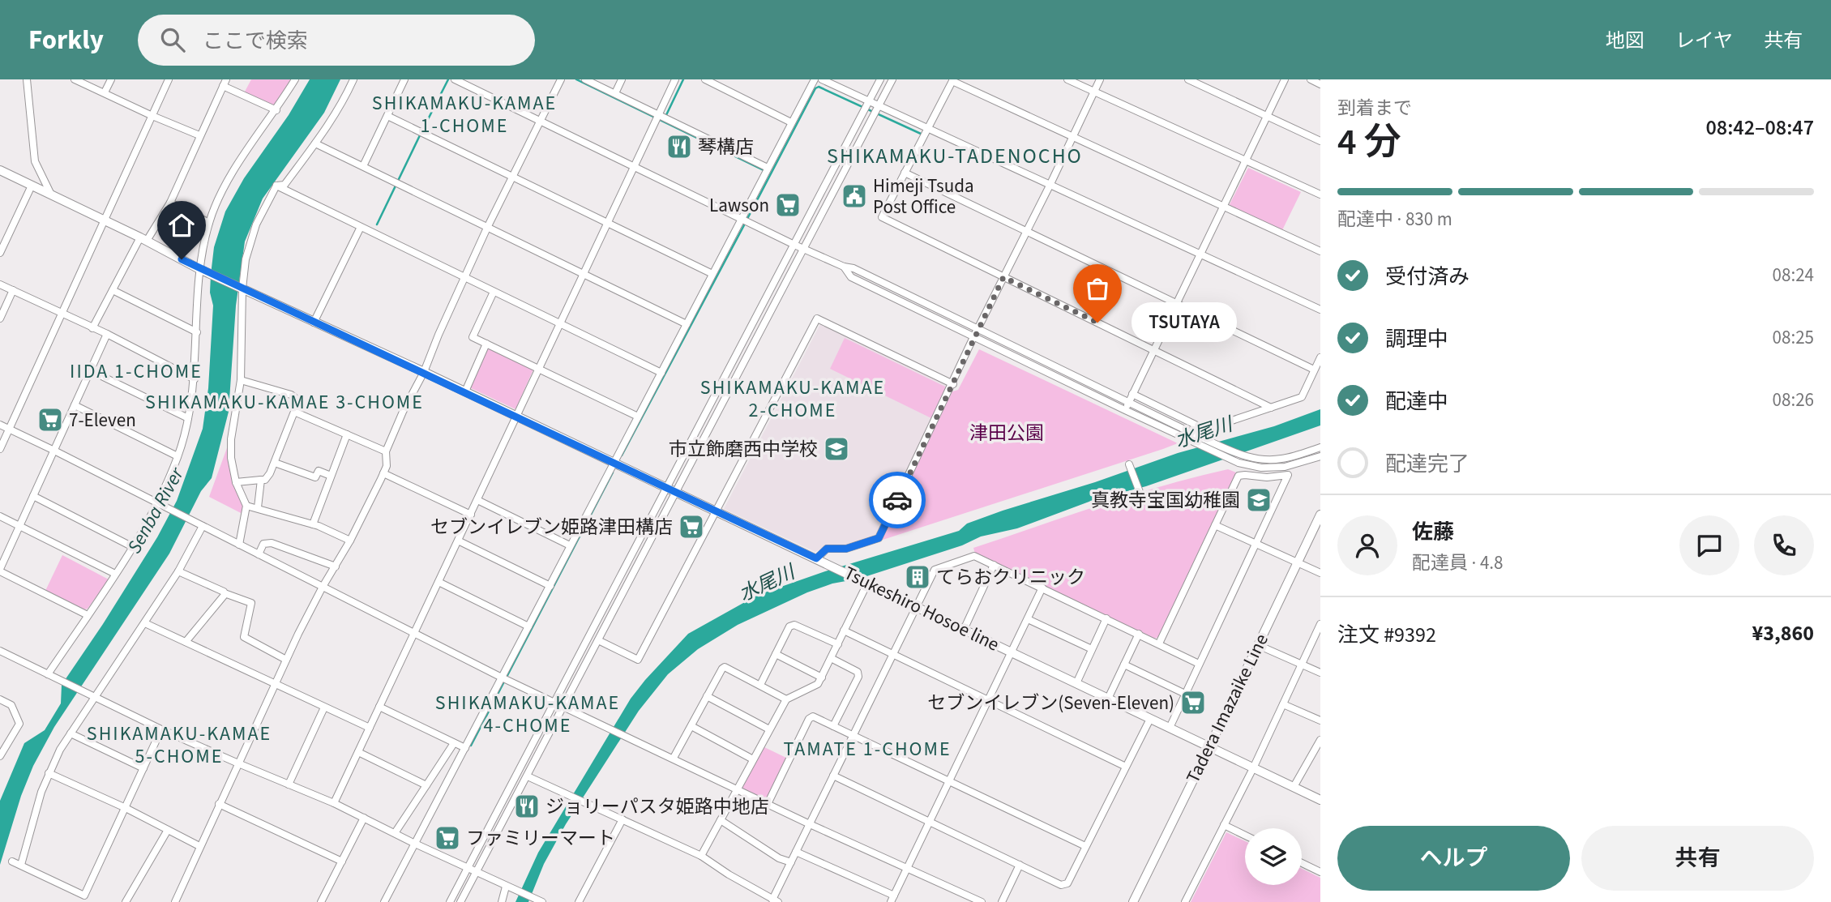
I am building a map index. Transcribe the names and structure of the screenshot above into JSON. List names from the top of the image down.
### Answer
{
  "streets": {
    "main road": ["Tsukeshiro Hosoe line", "Tadera Imazaike Line"]
  },
  "crossings": [
    ["Tsukeshiro Hosoe line", "Tadera Imazaike Line"]
  ],
  "districts": [
    "SHIKAMAKU-KAMAE 1-CHOME",
    "SHIKAMAKU-TADENOCHO",
    "IIDA 1-CHOME",
    "SHIKAMAKU-KAMAE 2-CHOME",
    "SHIKAMAKU-KAMAE 3-CHOME",
    "SHIKAMAKU-KAMAE 4-CHOME",
    "SHIKAMAKU-KAMAE 5-CHOME",
    "TAMATE 1-CHOME"
  ],
  "water": ["水尾川", "Senba River"],
  "parks": ["津田公園"],
  "places": {
    "restaurant": ["琴構店", "ジョリーパスタ姫路中地店"],
    "public building": ["Himeji Tsuda Post Office"],
    "supermarket": [
      "Lawson",
      "7-Eleven",
      "セブンイレブン姫路津田構店",
      "セブンイレブン(Seven-Eleven)",
      "ファミリーマート"
    ],
    "other": ["TSUTAYA"],
    "school or university": ["市立飾磨西中学校", "真教寺宝国幼稚園"],
    "building": ["てらおクリニック"]
  },
  "page": {
    "header": "Forkly",
    "search": "ここで検索",
    "nav": ["地図", "レイヤ", "共有"],
    "heading": ["4 分", "到着まで", "08:42–08:47"],
    "panel": [
      "佐藤",
      "配達員 · 4.8",
      "注文 #9392",
      "¥3,860"
    ],
    "bar": "配達中 · 830 m",
    "list": [
      ["受付済み", "08:24"],
      ["調理中", "08:25"],
      ["配達中", "08:26"],
      "配達完了"
    ],
    "bubble": "TSUTAYA",
    "buttons": ["ヘルプ", "共有"]
  }
}
